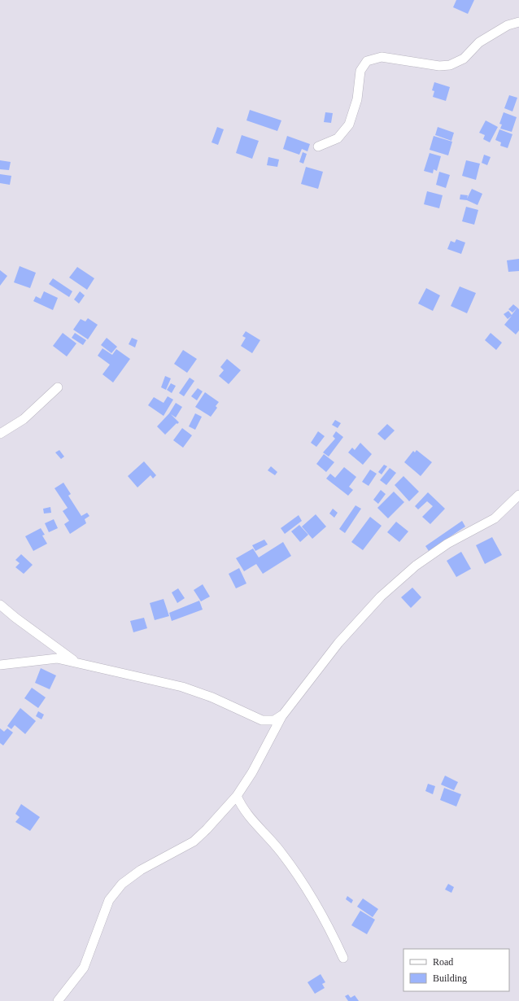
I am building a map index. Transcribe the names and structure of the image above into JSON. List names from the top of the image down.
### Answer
{
  "legend": ["Road", "Building"]
}
